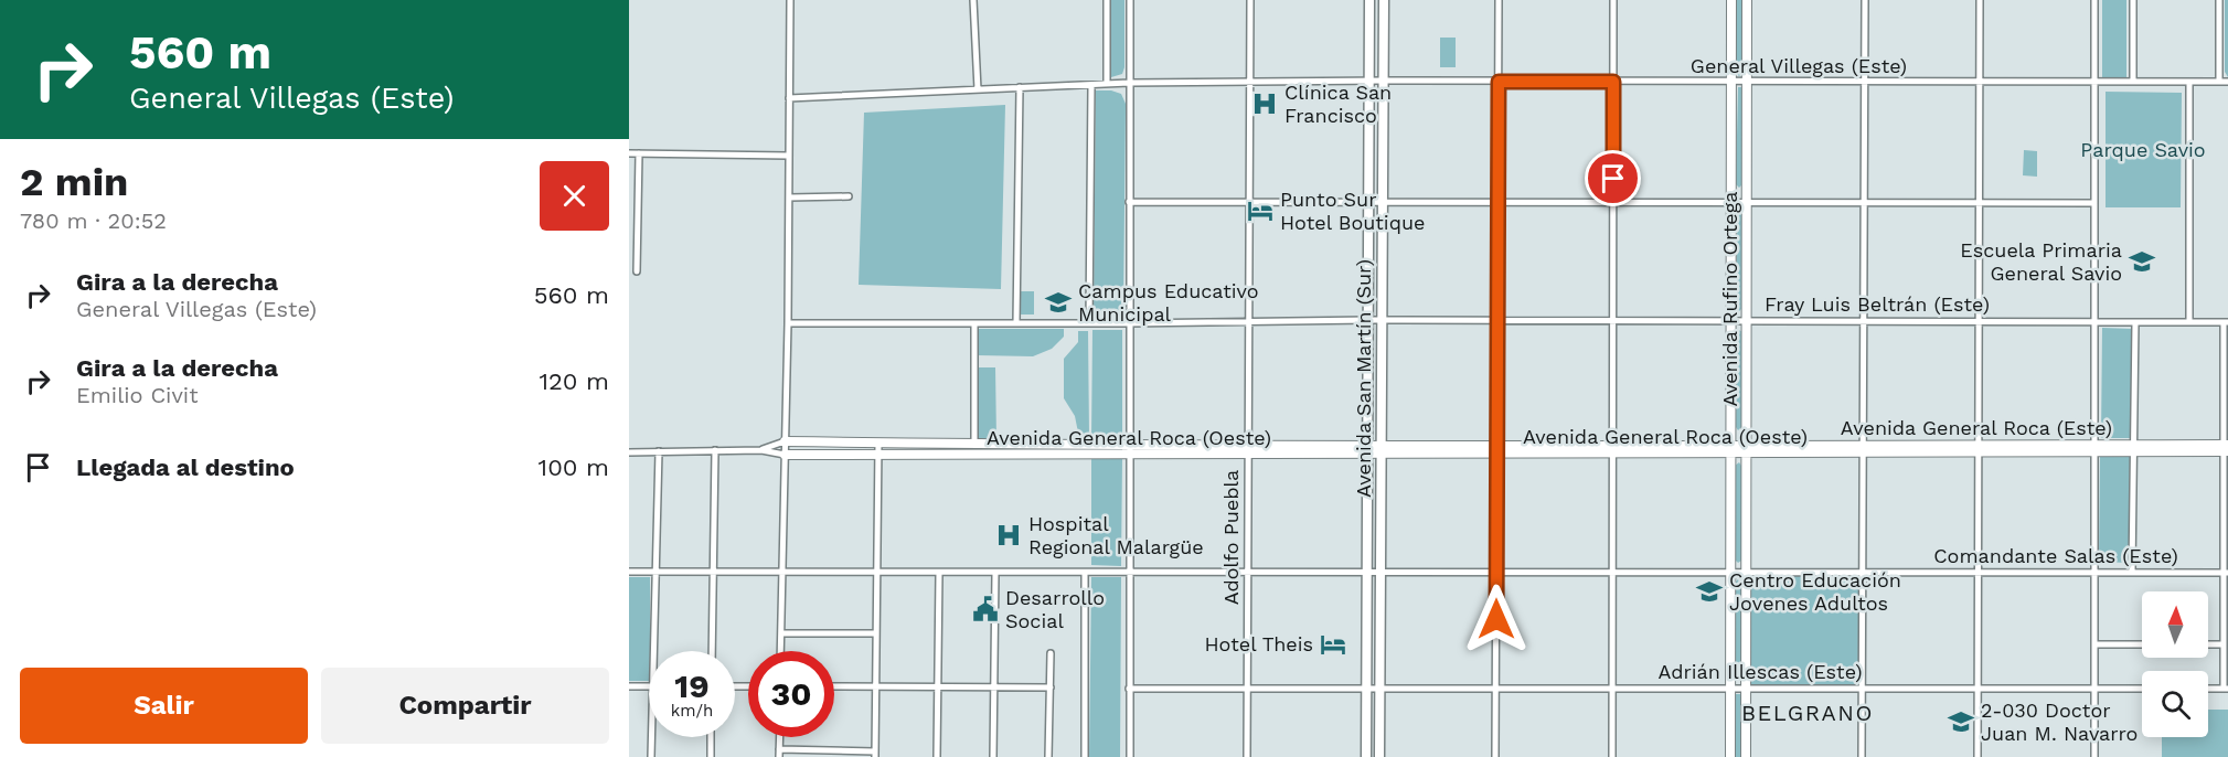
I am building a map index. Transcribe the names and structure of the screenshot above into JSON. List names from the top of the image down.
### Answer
{
  "streets": {
    "highway": ["Avenida San Martín (Sur)"],
    "main road": ["Avenida Rufino Ortega", "Avenida General Roca (Este)", "Avenida General Roca (Oeste)"],
    "street": [
      "General Villegas (Este)",
      "Fray Luis Beltrán (Este)",
      "Adolfo Puebla",
      "Comandante Salas (Este)",
      "Adrián Illescas (Este)"
    ]
  },
  "crossings": [
    ["General Villegas (Este)", "Avenida Rufino Ortega"],
    ["General Villegas (Este)", "Avenida San Martín (Sur)"],
    ["General Villegas (Este)", "Adolfo Puebla"],
    ["Avenida Rufino Ortega", "Fray Luis Beltrán (Este)"],
    ["Avenida Rufino Ortega", "Avenida General Roca (Este)"],
    ["Avenida Rufino Ortega", "Comandante Salas (Este)"],
    ["Avenida Rufino Ortega", "Adrián Illescas (Este)"],
    ["Fray Luis Beltrán (Este)", "Avenida San Martín (Sur)"],
    ["Fray Luis Beltrán (Este)", "Adolfo Puebla"],
    ["Avenida San Martín (Sur)", "Avenida General Roca (Oeste)"],
    ["Avenida San Martín (Sur)", "Comandante Salas (Este)"],
    ["Avenida San Martín (Sur)", "Adrián Illescas (Este)"],
    ["Avenida General Roca (Este)", "Avenida General Roca (Oeste)"],
    ["Avenida General Roca (Oeste)", "Adolfo Puebla"],
    ["Adolfo Puebla", "Comandante Salas (Este)"],
    ["Adolfo Puebla", "Adrián Illescas (Este)"]
  ],
  "districts": ["BELGRANO"],
  "parks": ["Parque Savio"],
  "places": {
    "hospital": ["Clínica San Francisco", "Hospital Regional Malargüe"],
    "hotel": ["Punto Sur Hotel Boutique", "Hotel Theis"],
    "school or university": [
      "Escuela Primaria General Savio",
      "Campus Educativo Municipal",
      "Centro Educación Jovenes Adultos",
      "2-030 Doctor Juan M. Navarro"
    ],
    "public building": ["Desarrollo Social"]
  },
  "north": "top",
  "page": {
    "turn": ["560 m", "General Villegas (Este)"],
    "heading": ["2 min", "780 m · 20:52"],
    "list": [
      {
        "name": "Gira a la derecha",
        "note": "General Villegas (Este)",
        "value": "560 m"
      },
      {
        "name": "Gira a la derecha",
        "note": "Emilio Civit",
        "value": "120 m"
      },
      {
        "name": "Llegada al destino",
        "value": "100 m"
      }
    ],
    "speed": "19 km/h",
    "limit": "30",
    "buttons": ["Salir", "Compartir"]
  }
}
